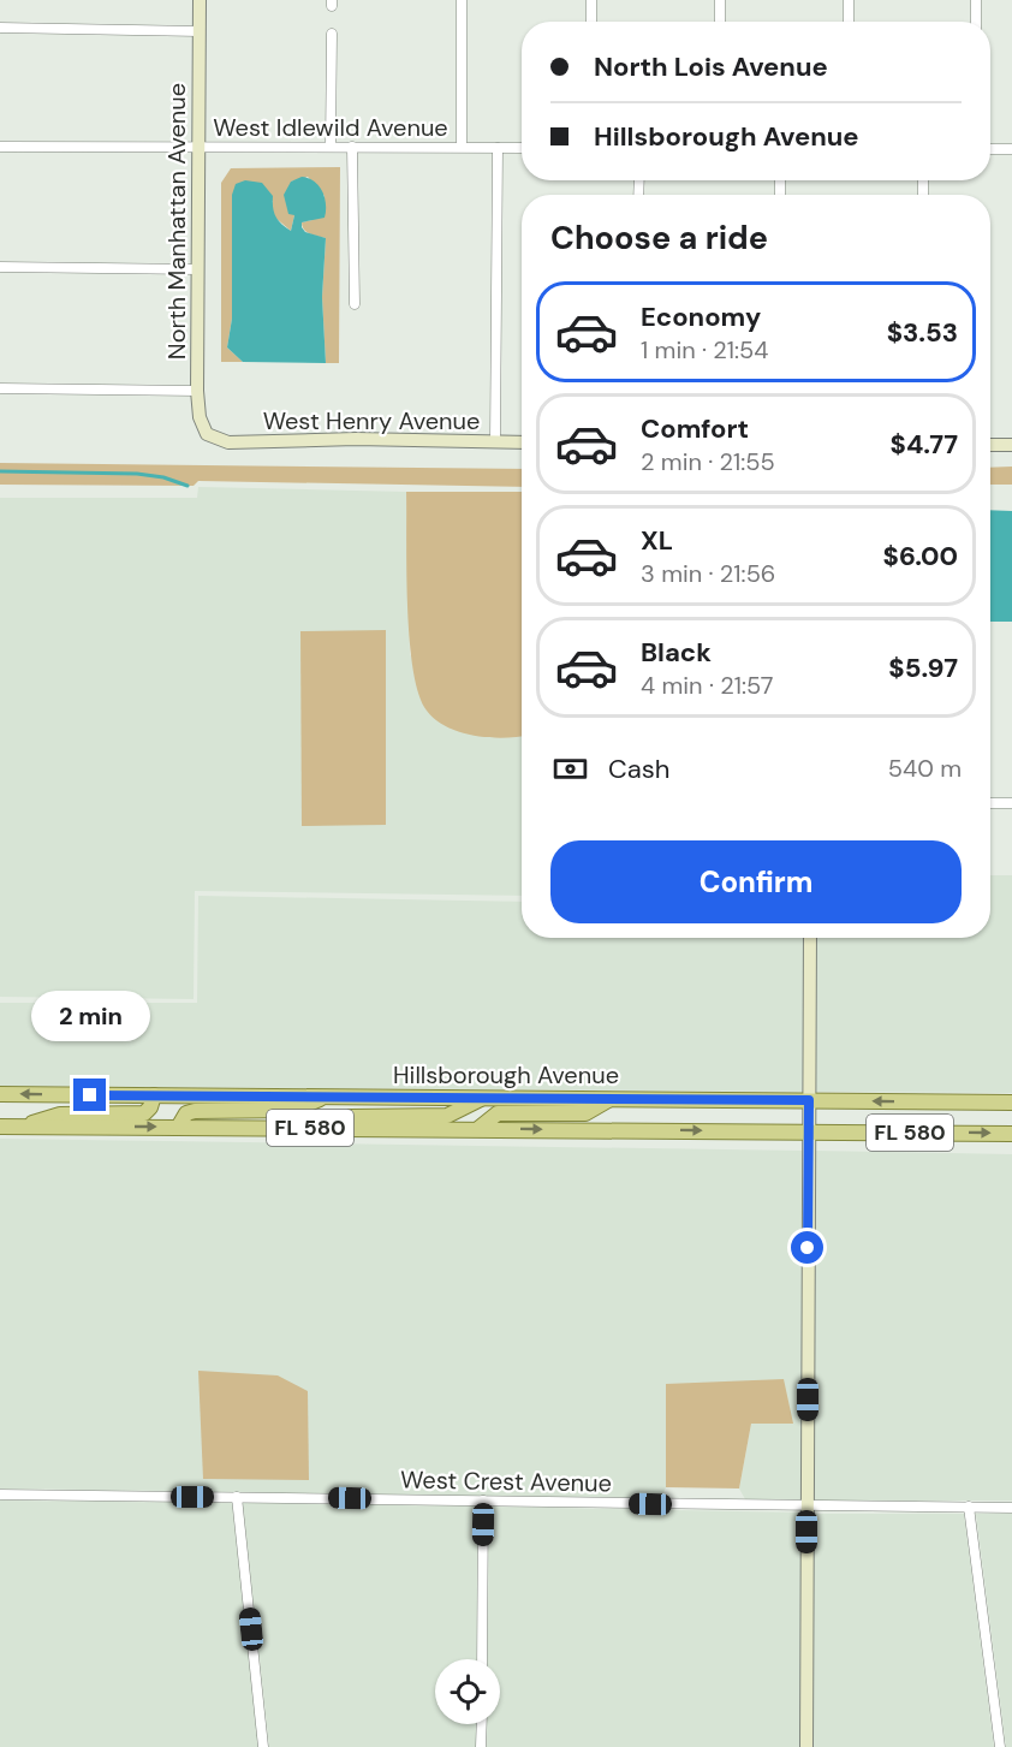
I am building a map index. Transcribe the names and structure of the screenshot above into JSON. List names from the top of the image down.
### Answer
{
  "streets": {
    "main road": ["Hillsborough Avenue", "FL 580"],
    "street": [
      "West Idlewild Avenue",
      "North Manhattan Avenue",
      "West Henry Avenue",
      "West Crest Avenue"
    ]
  },
  "crossings": [
    ["West Idlewild Avenue", "North Manhattan Avenue"],
    ["North Manhattan Avenue", "West Henry Avenue"]
  ],
  "page": {
    "banner": ["North Lois Avenue", "Hillsborough Avenue"],
    "heading": "Choose a ride",
    "list": [
      {
        "name": "Economy",
        "note": "1 min · 21:54",
        "value": "$3.53"
      },
      {
        "name": "Comfort",
        "note": "2 min · 21:55",
        "value": "$4.77"
      },
      {
        "name": "XL",
        "note": "3 min · 21:56",
        "value": "$6.00"
      },
      {
        "name": "Black",
        "note": "4 min · 21:57",
        "value": "$5.97"
      }
    ],
    "pay": ["Cash", "540 m"],
    "buttons": "Confirm",
    "bubble": "2 min"
  }
}
